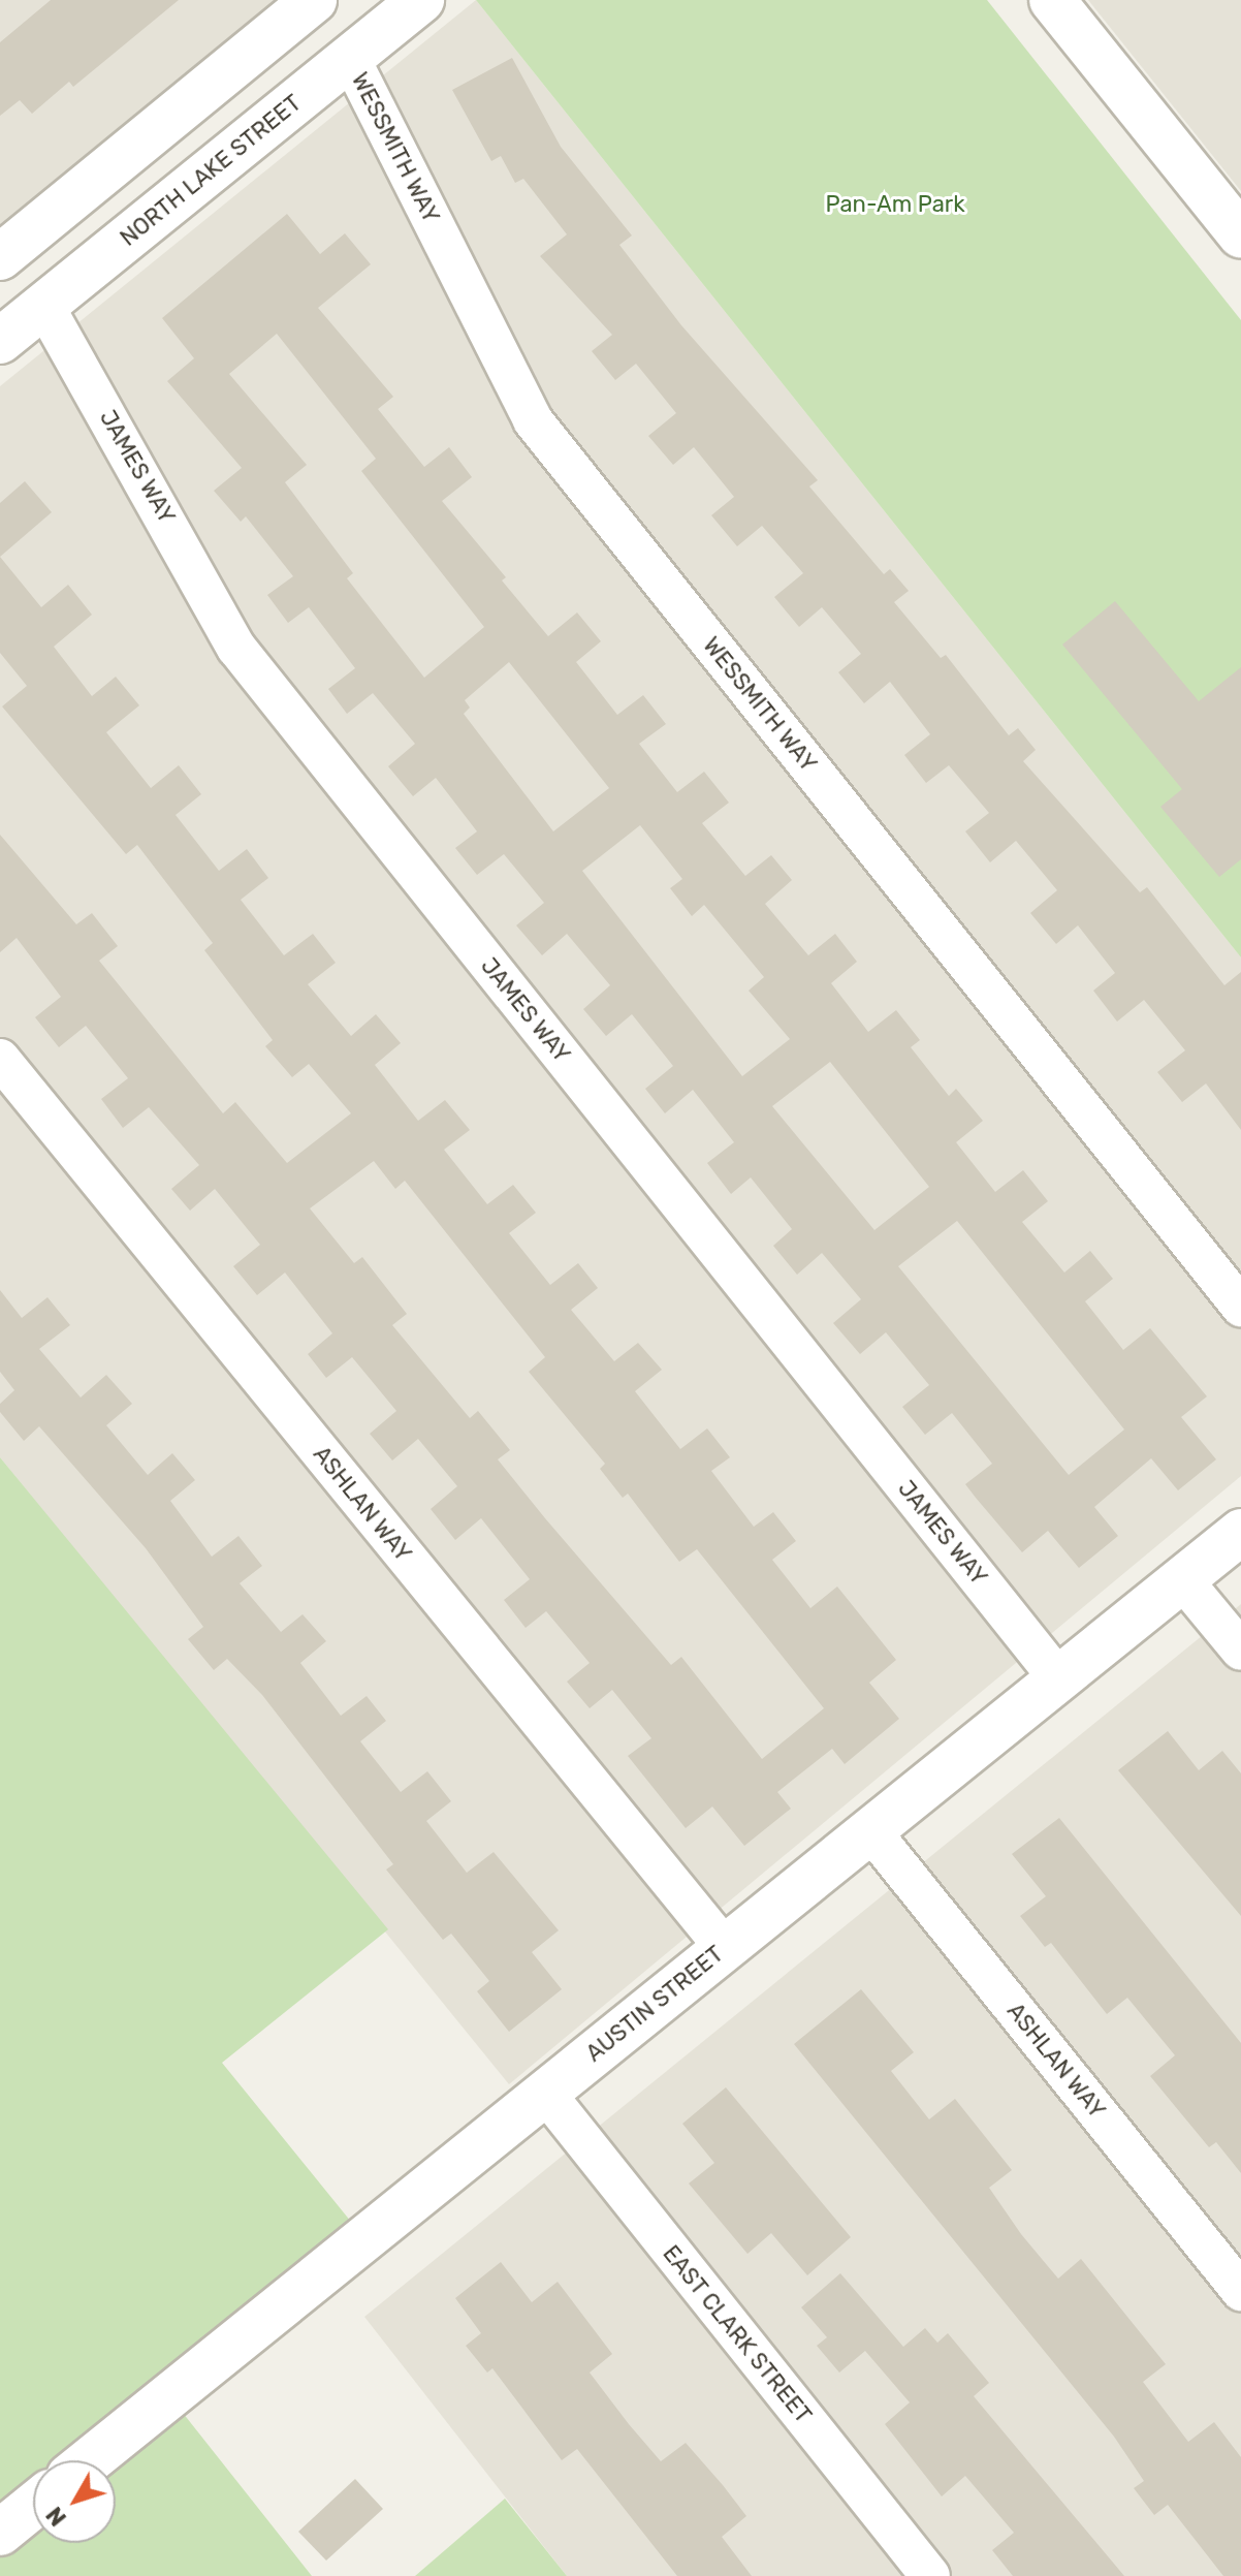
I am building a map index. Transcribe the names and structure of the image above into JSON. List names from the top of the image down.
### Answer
{
  "streets": {
    "street": [
      "WESSMITH WAY",
      "NORTH LAKE STREET",
      "JAMES WAY",
      "ASHLAN WAY",
      "AUSTIN STREET",
      "EAST CLARK STREET"
    ]
  },
  "crossings": [
    ["WESSMITH WAY", "NORTH LAKE STREET"],
    ["NORTH LAKE STREET", "JAMES WAY"],
    ["JAMES WAY", "AUSTIN STREET"],
    ["ASHLAN WAY", "AUSTIN STREET"],
    ["AUSTIN STREET", "EAST CLARK STREET"]
  ],
  "parks": ["Pan-Am Park"],
  "north": "bottom left"
}
